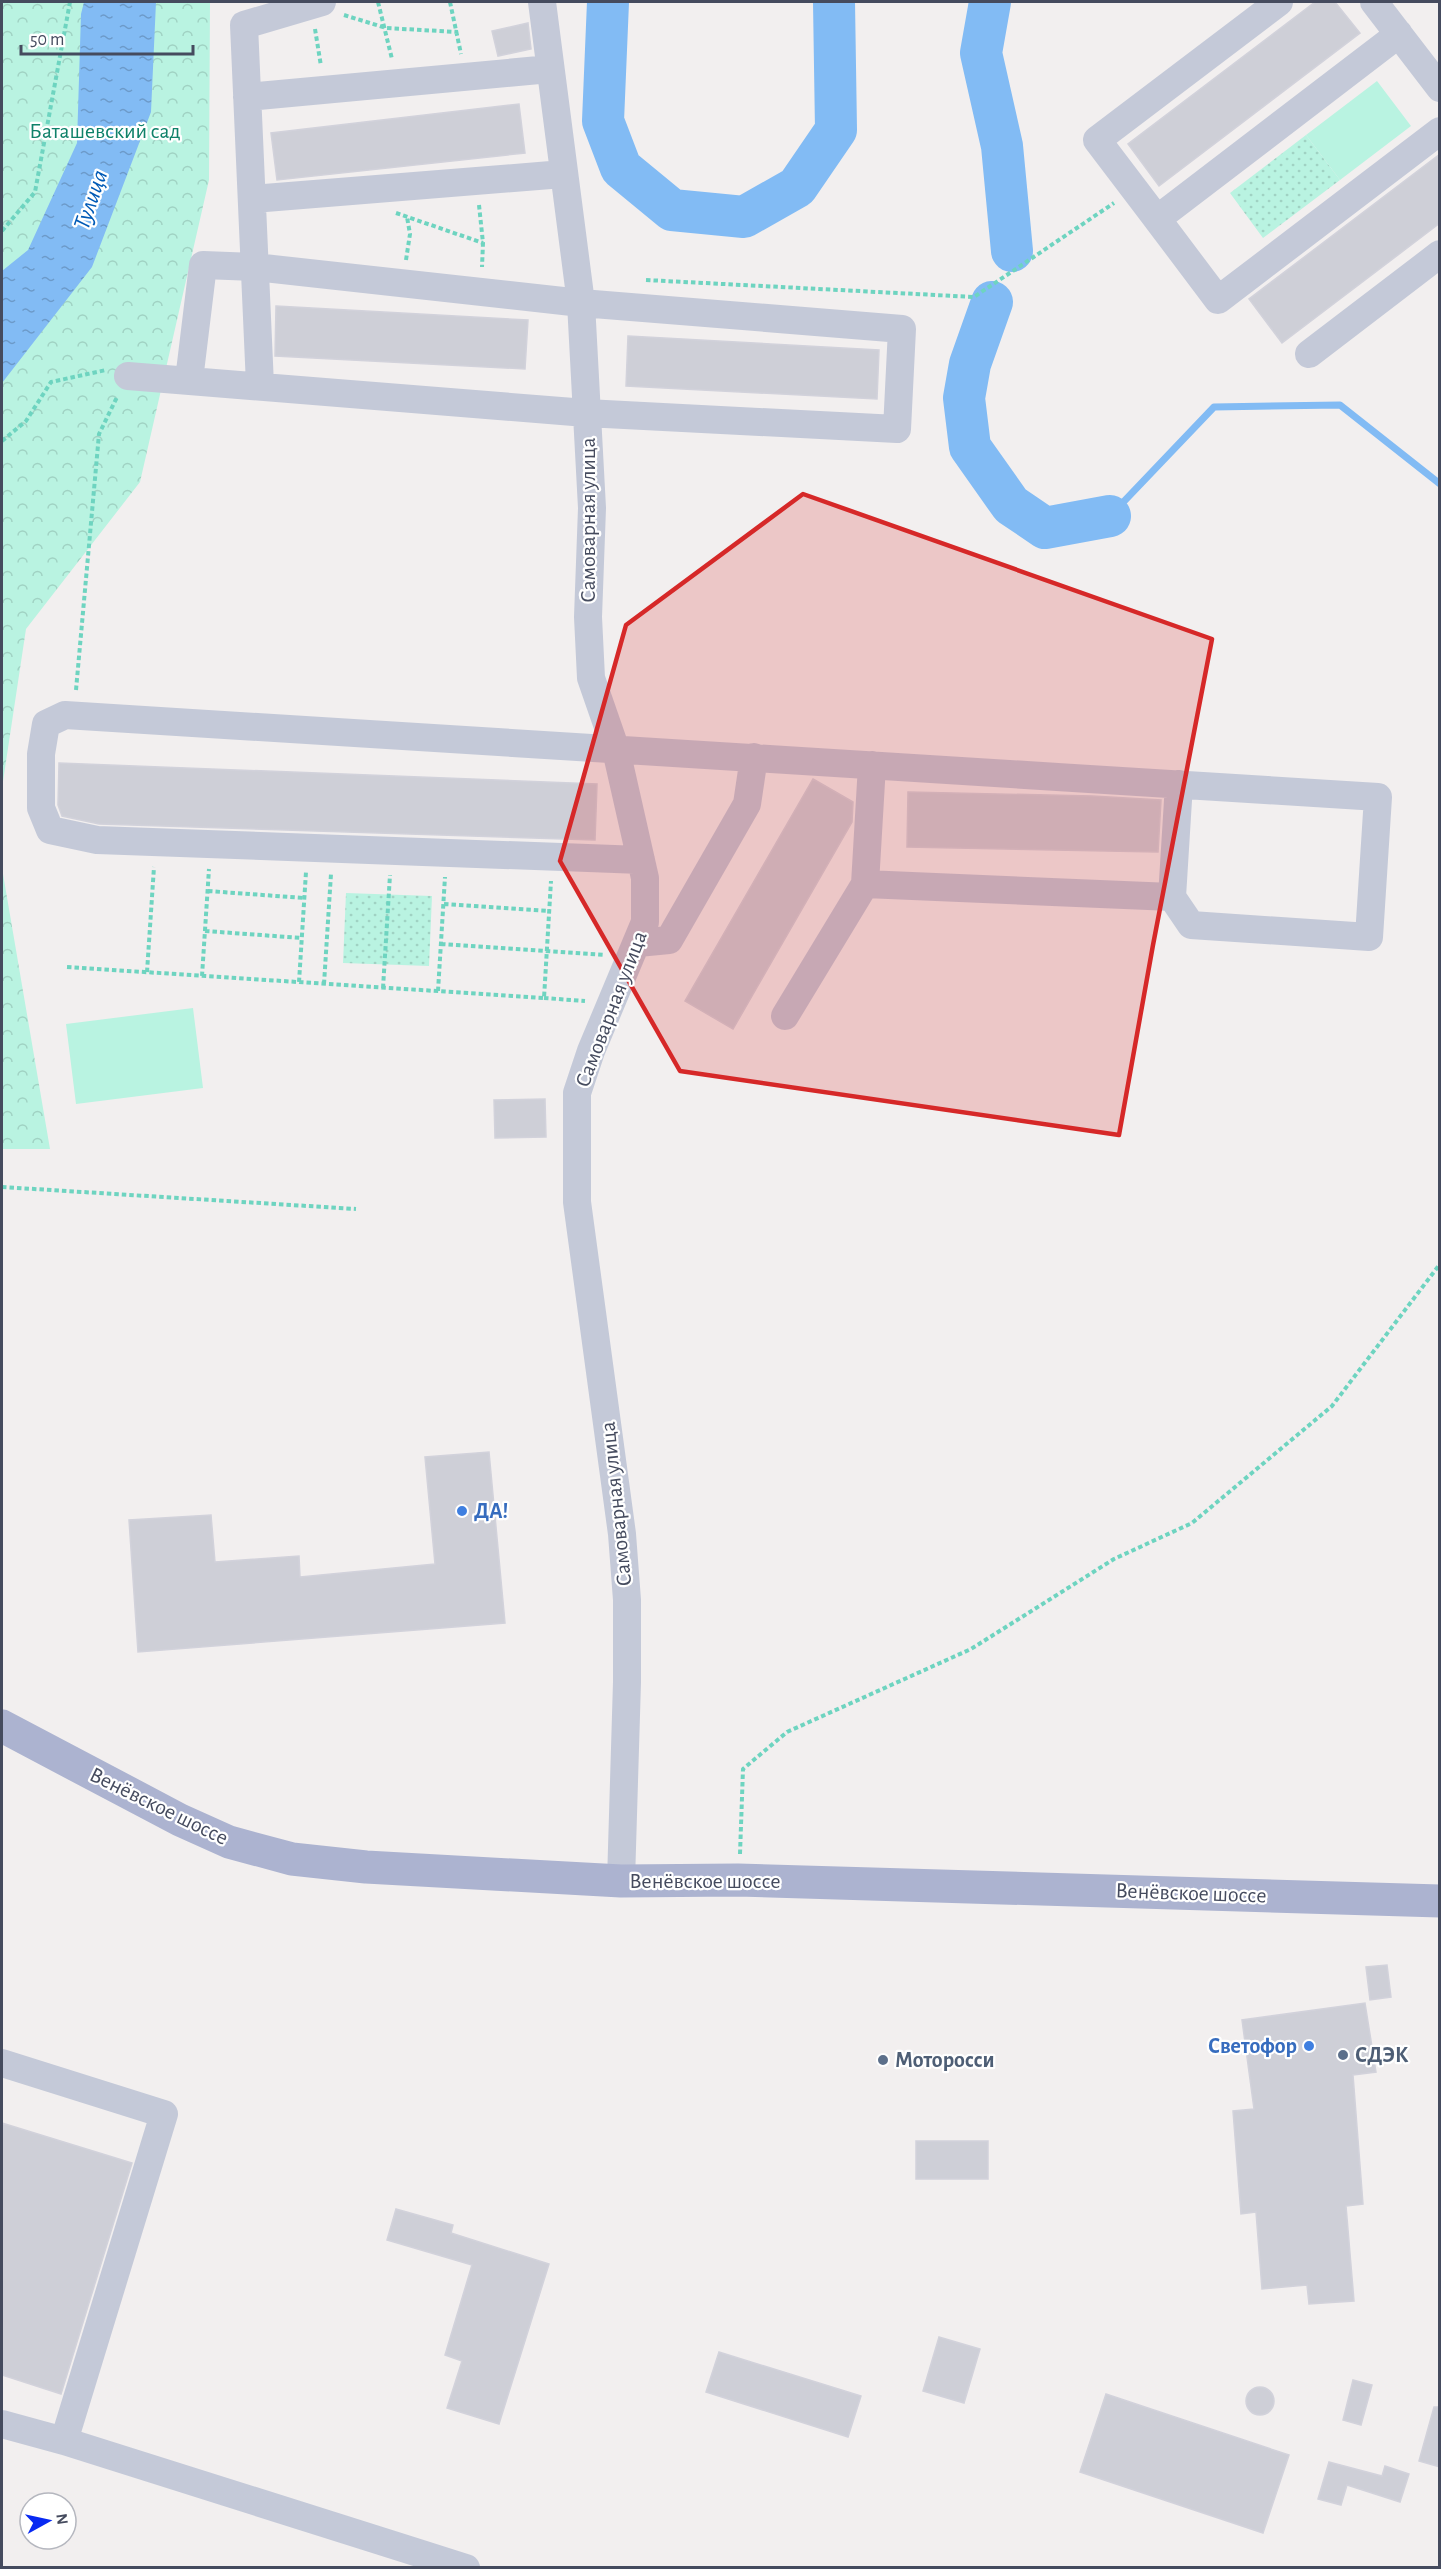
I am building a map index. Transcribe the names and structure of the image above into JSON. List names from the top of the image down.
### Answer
{
  "streets": {
    "main road": ["Венёвское шоссе"],
    "street": ["Самоварная улица"]
  },
  "crossings": [
    ["Самоварная улица", "Венёвское шоссе"]
  ],
  "water": ["Тулица"],
  "parks": ["Баташевский сад"],
  "places": [
    "ДА!",
    "Светофор",
    "СДЭК",
    "Моторосси"
  ],
  "scale_bar": "50 m",
  "north": "right"
}
